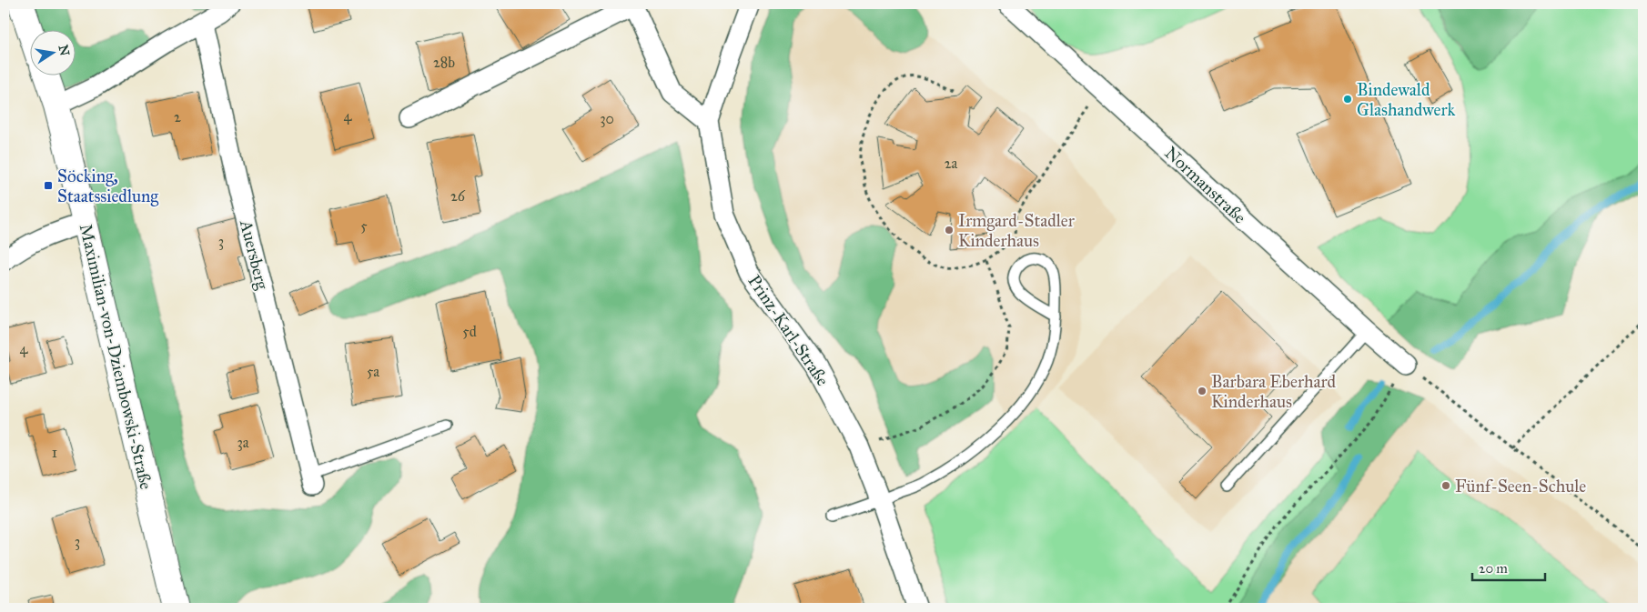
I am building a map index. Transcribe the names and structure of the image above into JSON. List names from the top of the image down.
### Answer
{
  "streets": {
    "street": [
      "Normanstraße",
      "Auersberg",
      "Prinz-Karl-Straße",
      "Maximilian-von-Dziembowski-Straße"
    ]
  },
  "places": {
    "other": [
      "Bindewald Glashandwerk",
      "Irmgard-Stadler Kinderhaus",
      "Barbara Eberhard Kinderhaus",
      "Fünf-Seen-Schule"
    ],
    "transit": ["Söcking, Staatssiedlung"]
  },
  "house_numbers": [
    "28b",
    "4",
    "2",
    "30",
    "2a",
    "26",
    "5",
    "3",
    "5d",
    "4",
    "5a",
    "3a",
    "1",
    "3"
  ],
  "scale_bar": "20 m",
  "north": "right"
}
